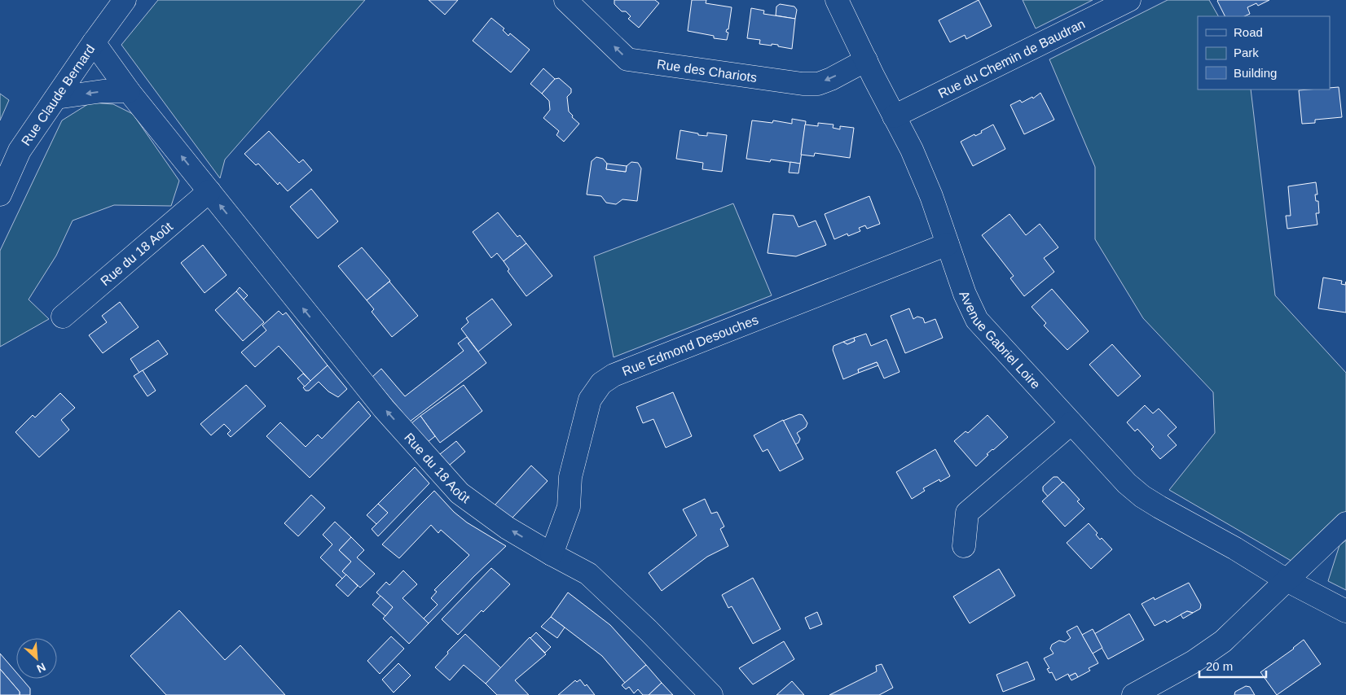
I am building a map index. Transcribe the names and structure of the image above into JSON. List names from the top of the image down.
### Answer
{
  "streets": {
    "street": [
      "Rue du Chemin de Baudran",
      "Rue des Chariots",
      "Rue Claude Bernard",
      "Rue du 18 Août",
      "Avenue Gabriel Loire",
      "Rue Edmond Desouches"
    ]
  },
  "crossings": [
    ["Rue du Chemin de Baudran", "Avenue Gabriel Loire"],
    ["Rue des Chariots", "Avenue Gabriel Loire"],
    ["Rue Claude Bernard", "Rue du 18 Août"],
    ["Rue du 18 Août", "Rue Edmond Desouches"],
    ["Avenue Gabriel Loire", "Rue Edmond Desouches"]
  ],
  "one_way": ["Rue des Chariots", "Rue du 18 Août"],
  "legend": ["Road", "Park", "Building"],
  "scale_bar": "20 m",
  "north": "bottom right"
}
